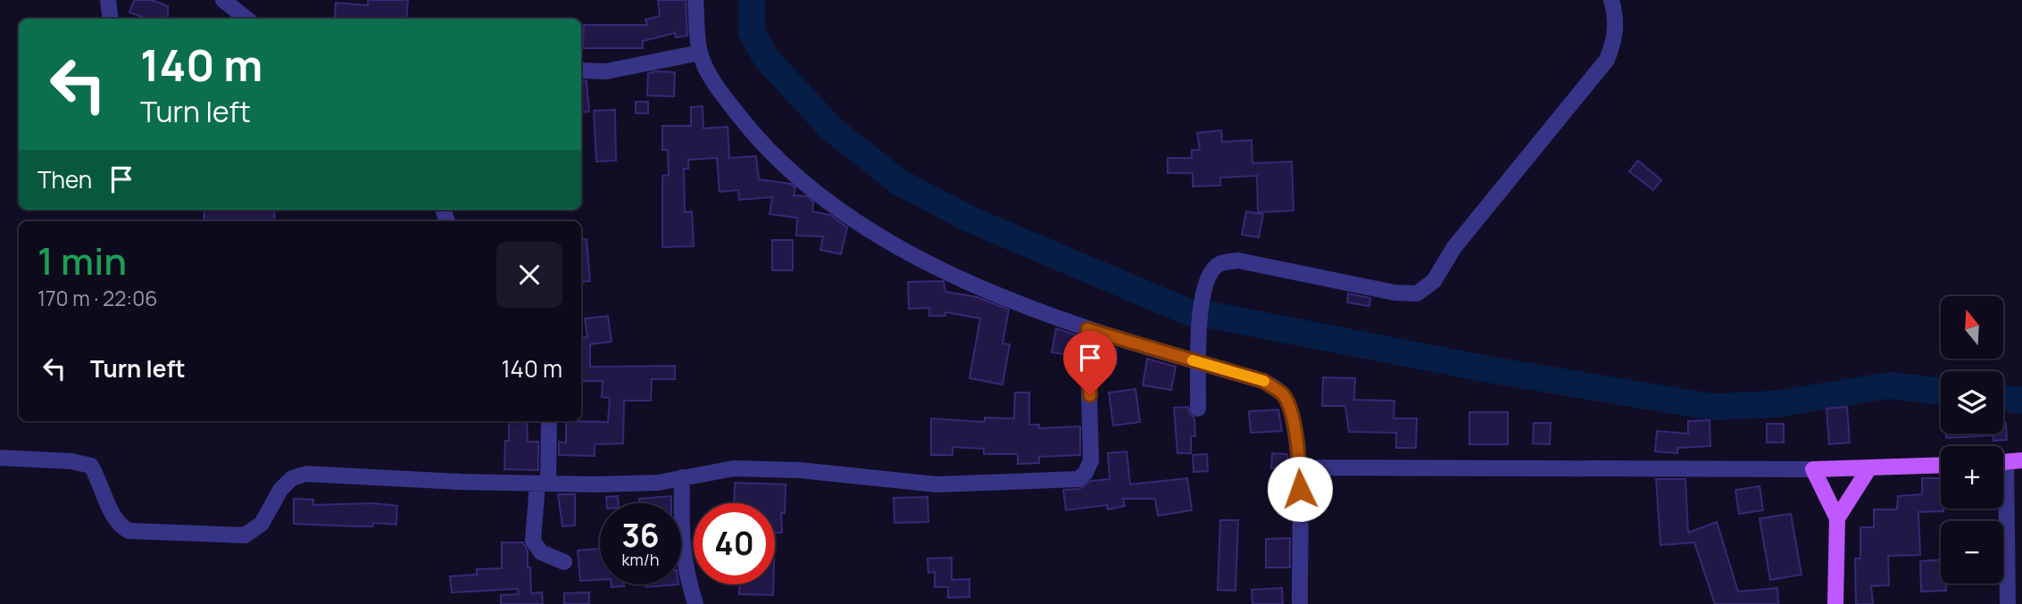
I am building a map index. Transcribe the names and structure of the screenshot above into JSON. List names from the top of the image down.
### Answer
{
  "north": "top",
  "page": {
    "turn": ["140 m", "Turn left"],
    "then": "Then",
    "heading": ["1 min", "170 m · 22:06"],
    "map_buttons": ["+", "−"],
    "list": [
      {
        "name": "Turn left",
        "value": "140 m"
      }
    ],
    "speed": "36 km/h",
    "limit": "40"
  }
}
